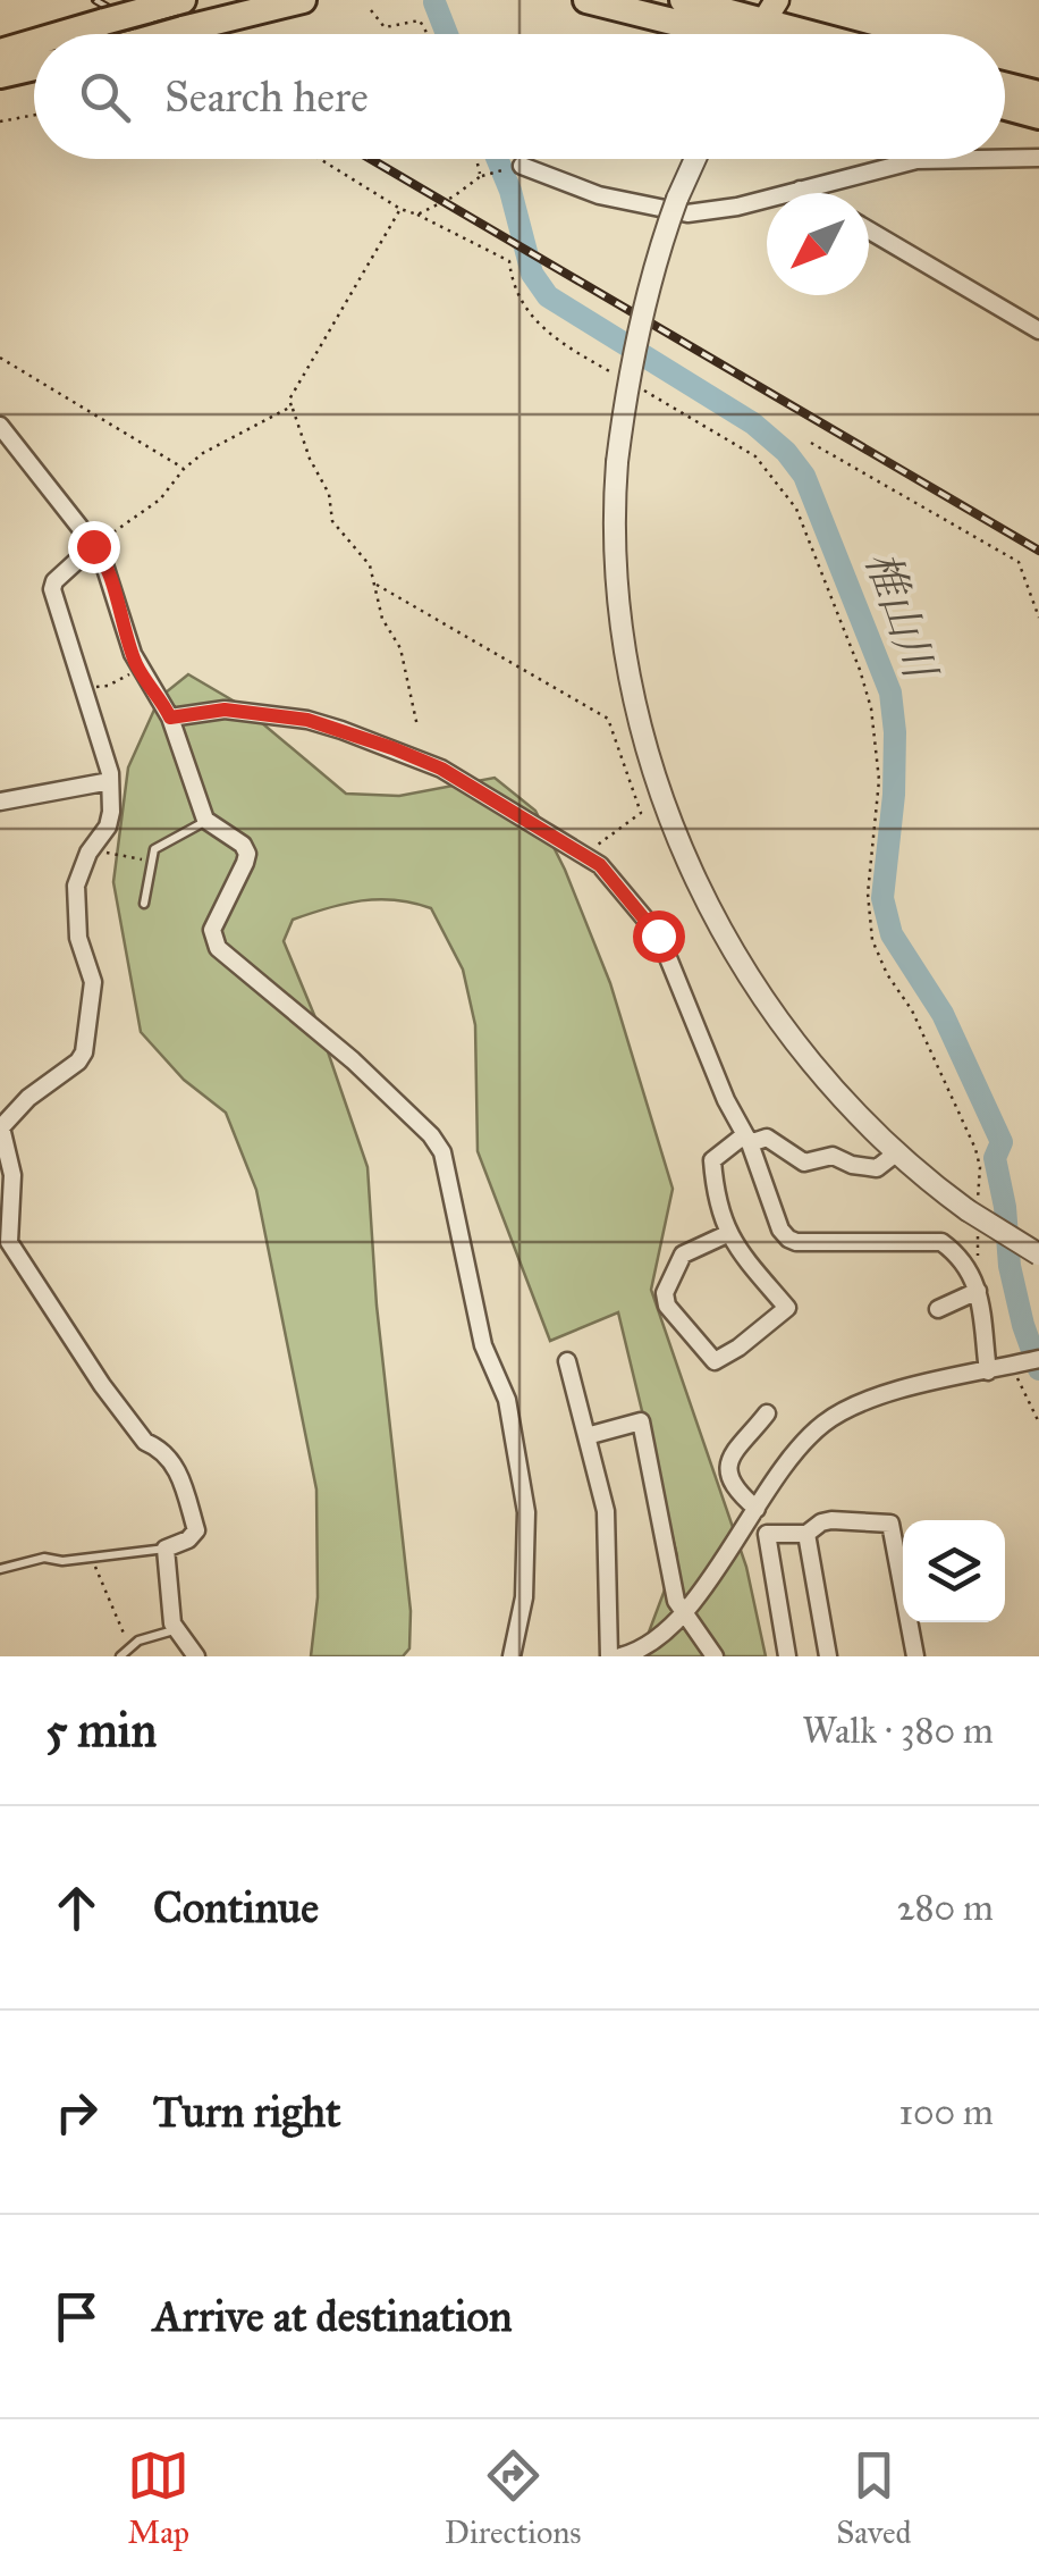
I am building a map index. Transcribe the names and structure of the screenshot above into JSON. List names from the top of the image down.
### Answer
{
  "water": ["椎山川"],
  "north": "bottom left",
  "page": {
    "search": "Search here",
    "heading": ["5 min", "Walk · 380 m"],
    "list": [
      ["Continue", "280 m"],
      ["Turn right", "100 m"],
      "Arrive at destination"
    ],
    "nav": ["Map", "Directions", "Saved"]
  }
}
